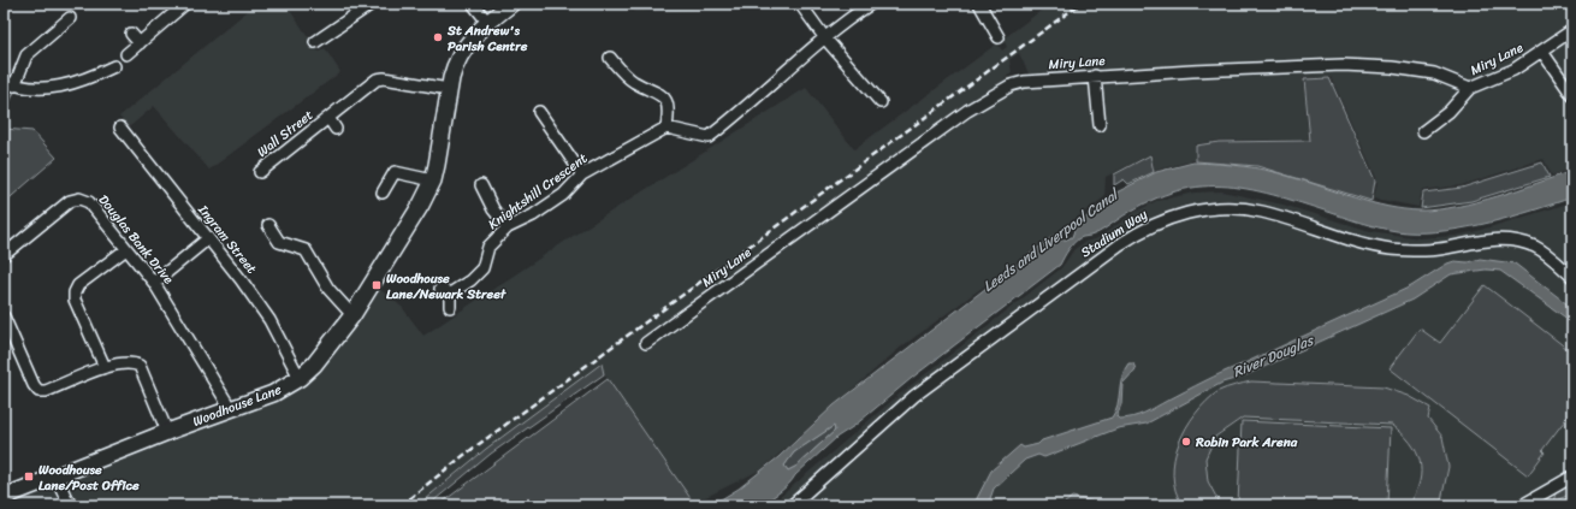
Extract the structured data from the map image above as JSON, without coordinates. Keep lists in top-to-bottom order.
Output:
{
  "streets": {
    "main road": ["Woodhouse Lane"],
    "street": [
      "Miry Lane",
      "Wall Street",
      "Knightshill Crescent",
      "Stadium Way",
      "Douglas Bank Drive",
      "Ingram Street"
    ]
  },
  "crossings": [
    ["Wall Street", "Woodhouse Lane"],
    ["Douglas Bank Drive", "Woodhouse Lane"],
    ["Ingram Street", "Woodhouse Lane"]
  ],
  "water": ["Leeds and Liverpool Canal", "River Douglas"],
  "places": {
    "other": ["St Andrew's Parish Centre", "Robin Park Arena"],
    "transit": ["Woodhouse Lane/Newark Street", "Woodhouse Lane/Post Office"]
  }
}
